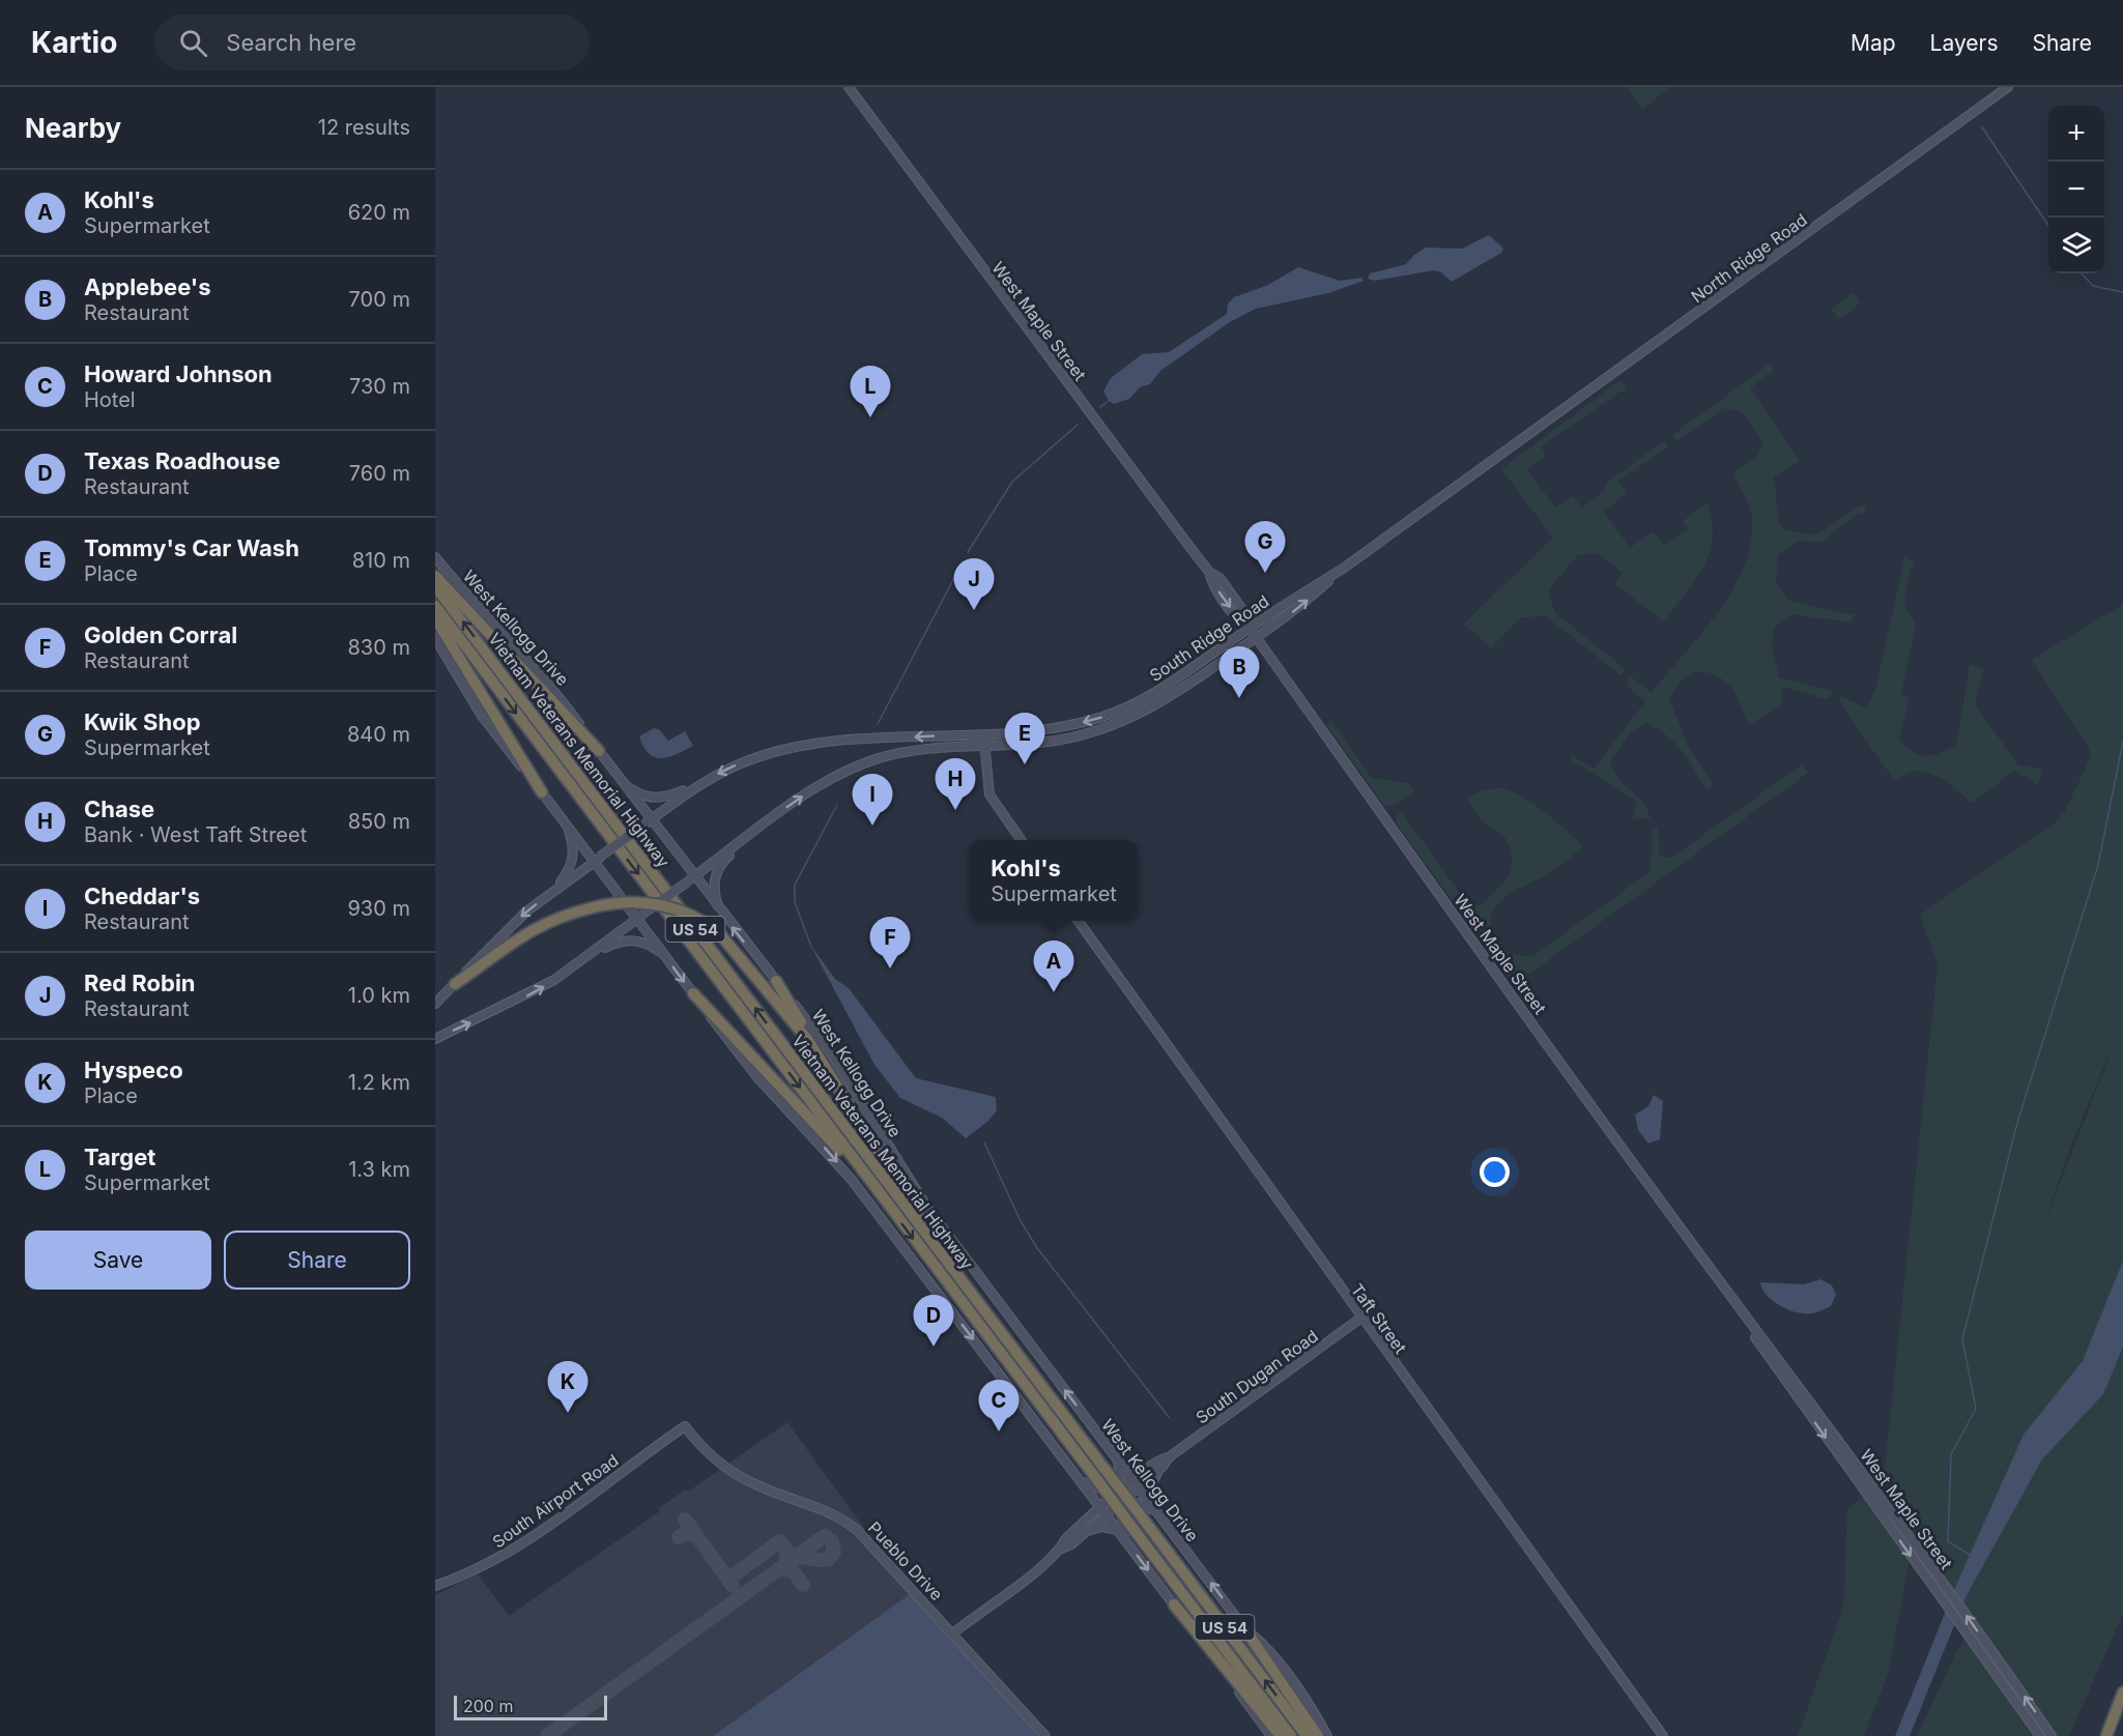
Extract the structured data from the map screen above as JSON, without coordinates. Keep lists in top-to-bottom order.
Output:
{
  "streets": {
    "highway": ["Vietnam Veterans Memorial Highway", "US 54"],
    "main road": [
      "North Ridge Road",
      "West Maple Street",
      "West Kellogg Drive",
      "South Ridge Road",
      "Taft Street",
      "South Dugan Road",
      "South Airport Road",
      "Pueblo Drive"
    ]
  },
  "crossings": [
    ["North Ridge Road", "South Ridge Road"],
    ["West Maple Street", "South Ridge Road"],
    ["West Kellogg Drive", "South Dugan Road"],
    ["Taft Street", "South Dugan Road"],
    ["South Dugan Road", "Pueblo Drive"],
    ["South Airport Road", "Pueblo Drive"]
  ],
  "scale_bar": "200 m",
  "page": {
    "header": "Kartio",
    "search": "Search here",
    "nav": ["Map", "Layers", "Share"],
    "heading": ["Nearby", "12 results"],
    "map_buttons": ["+", "−"],
    "list": [
      {
        "mark": "A",
        "name": "Kohl's",
        "note": "Supermarket",
        "value": "620 m"
      },
      {
        "mark": "B",
        "name": "Applebee's",
        "note": "Restaurant",
        "value": "700 m"
      },
      {
        "mark": "C",
        "name": "Howard Johnson",
        "note": "Hotel",
        "value": "730 m"
      },
      {
        "mark": "D",
        "name": "Texas Roadhouse",
        "note": "Restaurant",
        "value": "760 m"
      },
      {
        "mark": "E",
        "name": "Tommy's Car Wash",
        "note": "Place",
        "value": "810 m"
      },
      {
        "mark": "F",
        "name": "Golden Corral",
        "note": "Restaurant",
        "value": "830 m"
      },
      {
        "mark": "G",
        "name": "Kwik Shop",
        "note": "Supermarket",
        "value": "840 m"
      },
      {
        "mark": "H",
        "name": "Chase",
        "note": "Bank · West Taft Street",
        "value": "850 m"
      },
      {
        "mark": "I",
        "name": "Cheddar's",
        "note": "Restaurant",
        "value": "930 m"
      },
      {
        "mark": "J",
        "name": "Red Robin",
        "note": "Restaurant",
        "value": "1.0 km"
      },
      {
        "mark": "K",
        "name": "Hyspeco",
        "note": "Place",
        "value": "1.2 km"
      },
      {
        "mark": "L",
        "name": "Target",
        "note": "Supermarket",
        "value": "1.3 km"
      }
    ],
    "pins": [
      "L",
      "G",
      "J",
      "B",
      "E",
      "H",
      "I",
      "F",
      "A",
      "D",
      "K",
      "C"
    ],
    "popup": ["Kohl's", "Supermarket"],
    "buttons": ["Save", "Share"],
    "scale": "200 m"
  }
}
